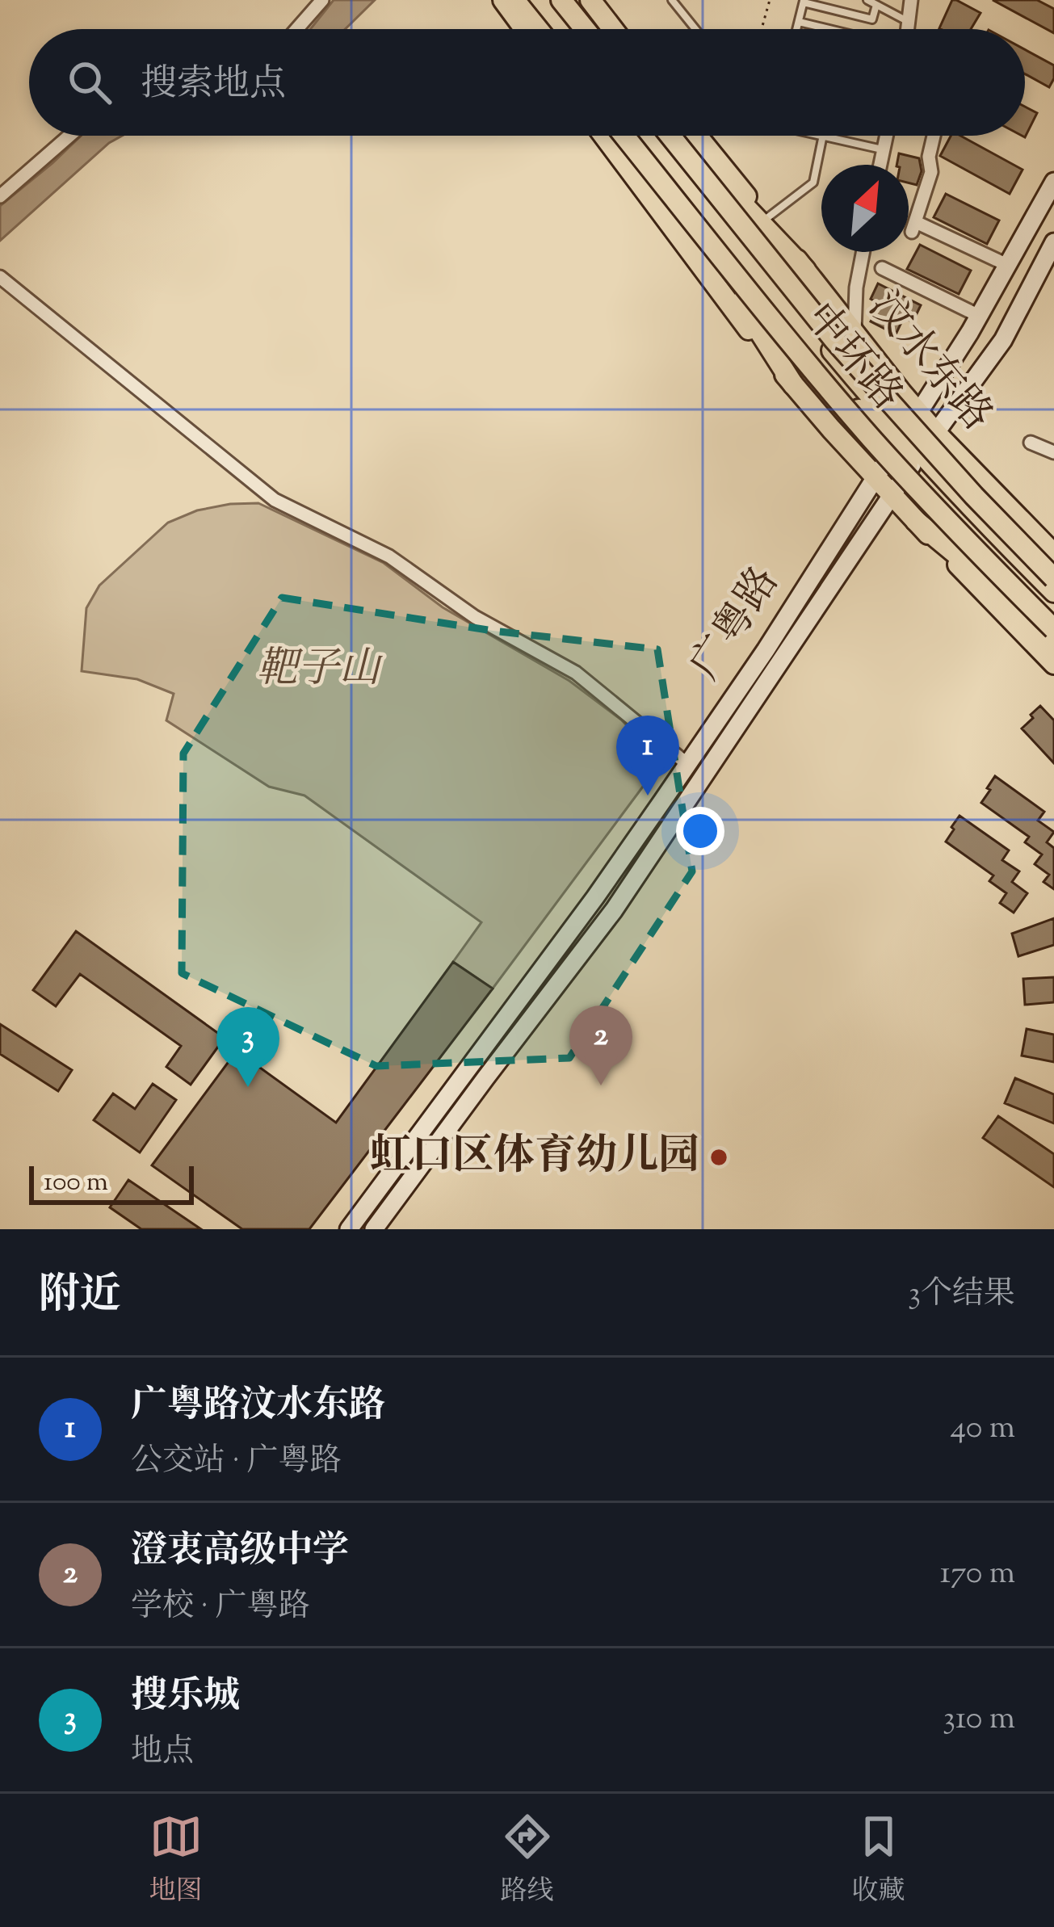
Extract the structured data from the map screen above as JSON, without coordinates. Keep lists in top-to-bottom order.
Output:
{
  "streets": {
    "main road": ["中环路", "汶水东路", "广粤路"]
  },
  "crossings": [
    ["汶水东路", "广粤路"]
  ],
  "parks": ["靶子山"],
  "places": ["虹口区体育幼儿园"],
  "scale_bar": "100 m",
  "north": "top right",
  "page": {
    "search": "搜索地点",
    "pins": ["1", "2", "3"],
    "scale": "100 m",
    "heading": ["附近", "3个结果"],
    "list": [
      {
        "mark": "1",
        "name": "广粤路汶水东路",
        "note": "公交站 · 广粤路",
        "value": "40 m"
      },
      {
        "mark": "2",
        "name": "澄衷高级中学",
        "note": "学校 · 广粤路",
        "value": "170 m"
      },
      {
        "mark": "3",
        "name": "搜乐城",
        "note": "地点",
        "value": "310 m"
      }
    ],
    "nav": ["地图", "路线", "收藏"]
  }
}
